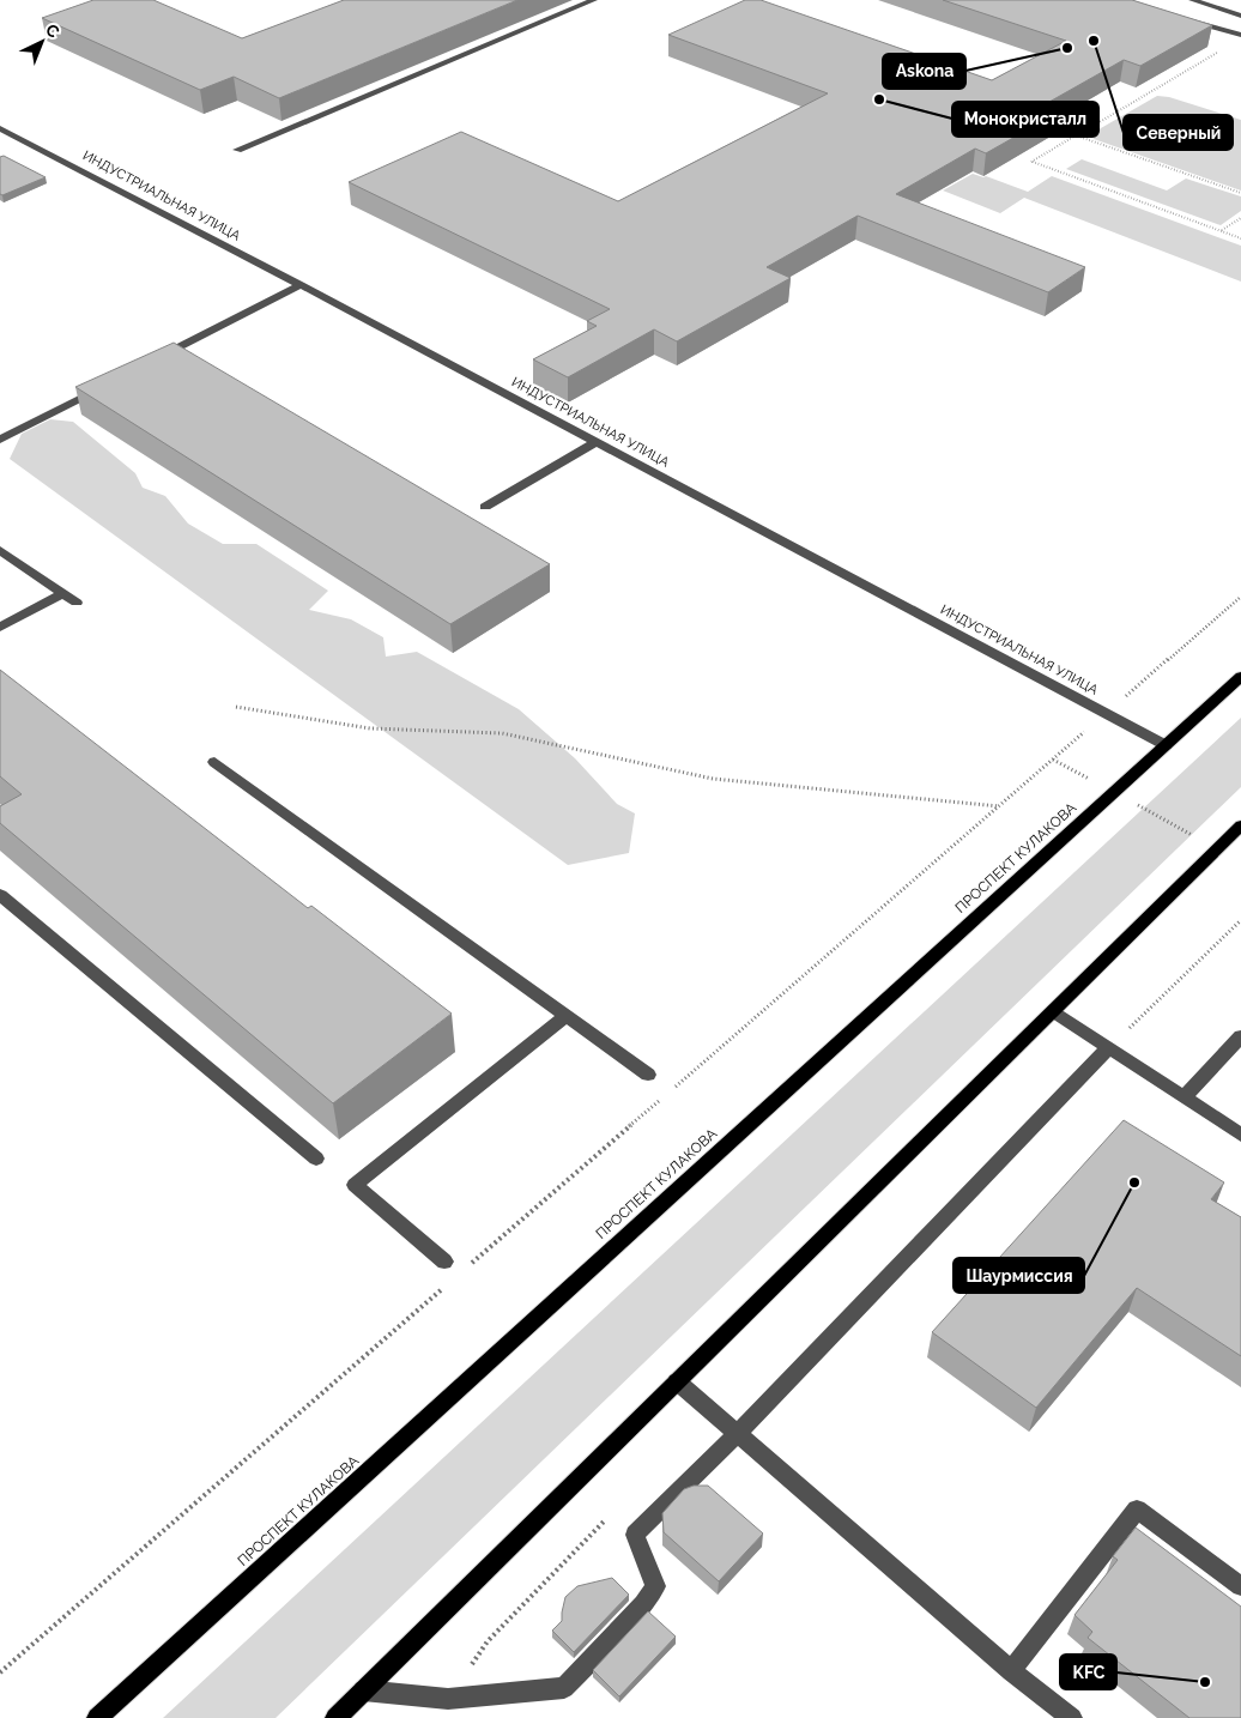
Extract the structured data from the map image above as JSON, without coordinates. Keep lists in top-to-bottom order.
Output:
{
  "streets": {
    "main road": ["ПРОСПЕКТ КУЛАКОВА"],
    "street": ["ИНДУСТРИАЛЬНАЯ УЛИЦА"]
  },
  "crossings": [
    ["ИНДУСТРИАЛЬНАЯ УЛИЦА", "ПРОСПЕКТ КУЛАКОВА"]
  ],
  "places": [
    "Северный",
    "Askona",
    "Монокристалл",
    "Шаурмиссия",
    "KFC"
  ],
  "north": "top right"
}
